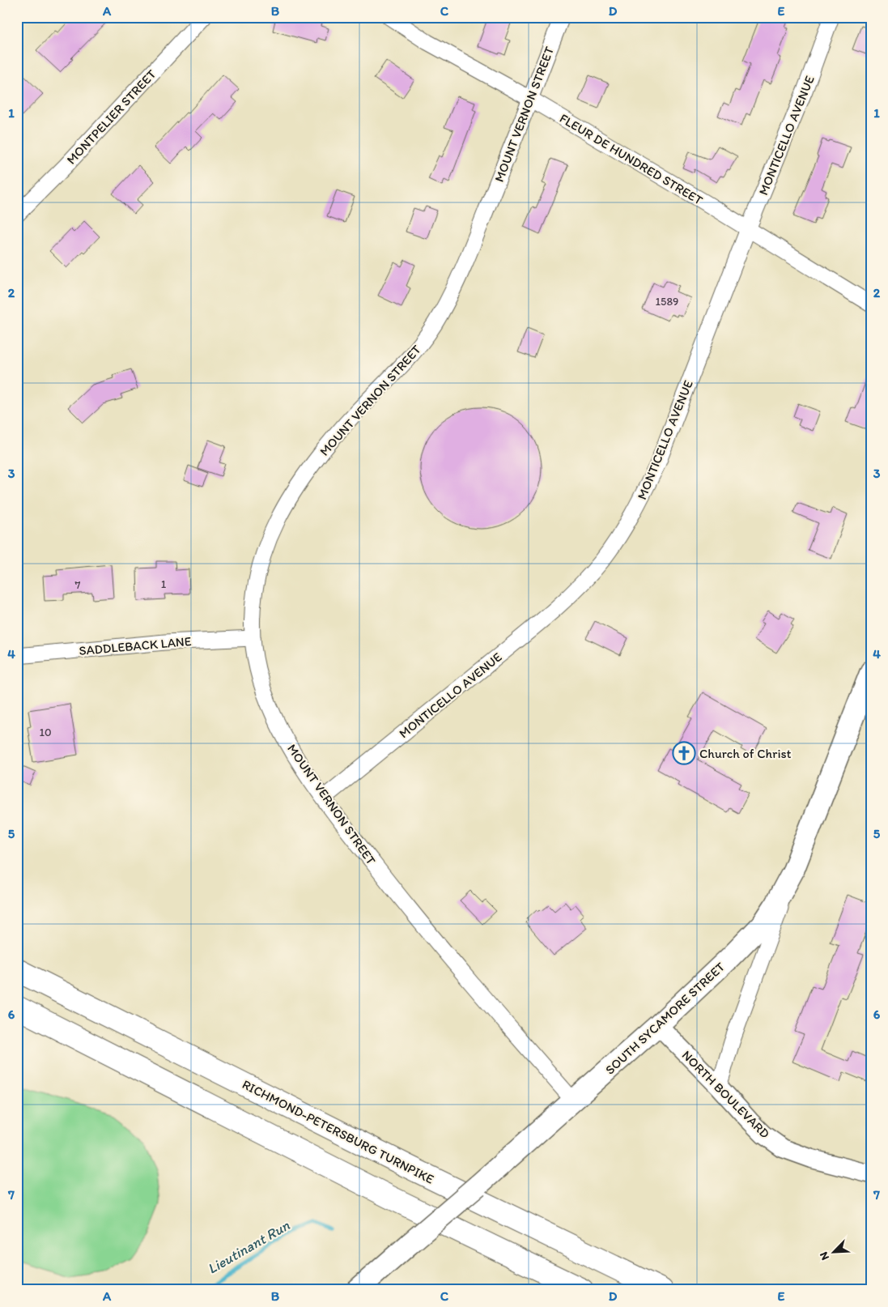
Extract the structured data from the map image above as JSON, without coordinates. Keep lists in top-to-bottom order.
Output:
{
  "streets": {
    "highway": ["RICHMOND-PETERSBURG TURNPIKE"],
    "main road": ["SOUTH SYCAMORE STREET"],
    "street": [
      "MOUNT VERNON STREET",
      "MONTPELIER STREET",
      "MONTICELLO AVENUE",
      "FLEUR DE HUNDRED STREET",
      "SADDLEBACK LANE",
      "NORTH BOULEVARD"
    ]
  },
  "crossings": [
    ["MOUNT VERNON STREET", "MONTICELLO AVENUE"],
    ["MOUNT VERNON STREET", "FLEUR DE HUNDRED STREET"],
    ["MOUNT VERNON STREET", "SADDLEBACK LANE"],
    ["MOUNT VERNON STREET", "SOUTH SYCAMORE STREET"],
    ["MONTICELLO AVENUE", "FLEUR DE HUNDRED STREET"],
    ["SOUTH SYCAMORE STREET", "NORTH BOULEVARD"]
  ],
  "water": ["Lieutinant Run"],
  "places": {
    "church": ["Church of Christ"]
  },
  "house_numbers": [
    "1589",
    "1",
    "7",
    "10"
  ],
  "north": "bottom left",
  "grid": {
    "columns": [
      "A",
      "B",
      "C",
      "D",
      "E"
    ],
    "rows": [
      "1",
      "2",
      "3",
      "4",
      "5",
      "6",
      "7"
    ]
  }
}
